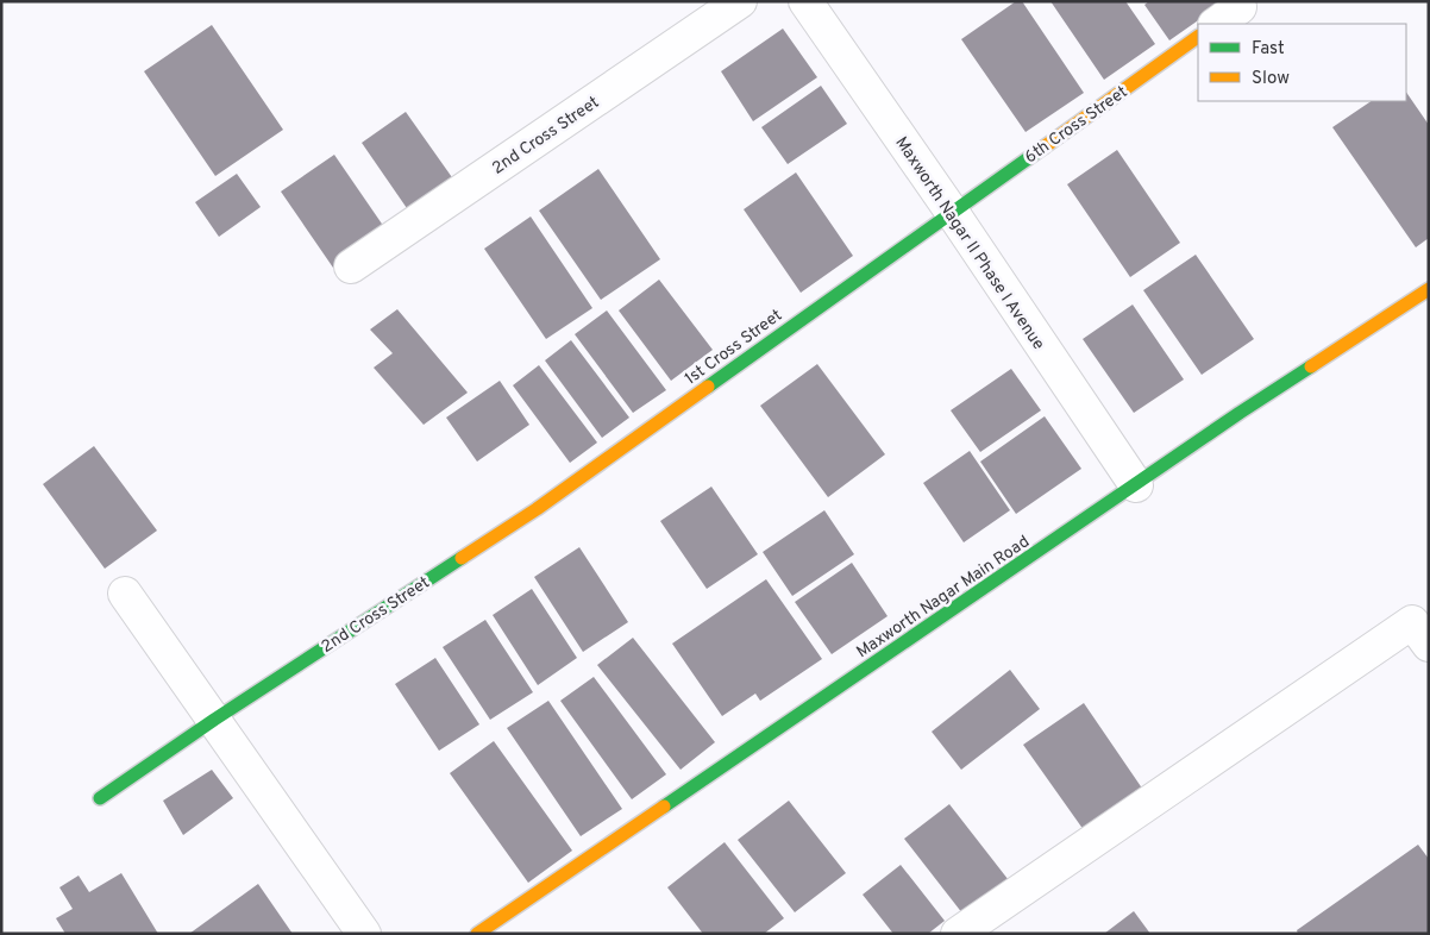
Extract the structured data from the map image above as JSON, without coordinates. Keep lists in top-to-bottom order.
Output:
{
  "streets": {
    "street": [
      "6th Cross Street",
      "2nd Cross Street",
      "Maxworth Nagar II Phase I Avenue",
      "1st Cross Street",
      "Maxworth Nagar Main Road"
    ]
  },
  "crossings": [
    ["6th Cross Street", "Maxworth Nagar II Phase I Avenue"],
    ["6th Cross Street", "1st Cross Street"],
    ["2nd Cross Street", "1st Cross Street"],
    ["Maxworth Nagar II Phase I Avenue", "1st Cross Street"],
    ["Maxworth Nagar II Phase I Avenue", "Maxworth Nagar Main Road"]
  ],
  "legend": ["Fast", "Slow"]
}
